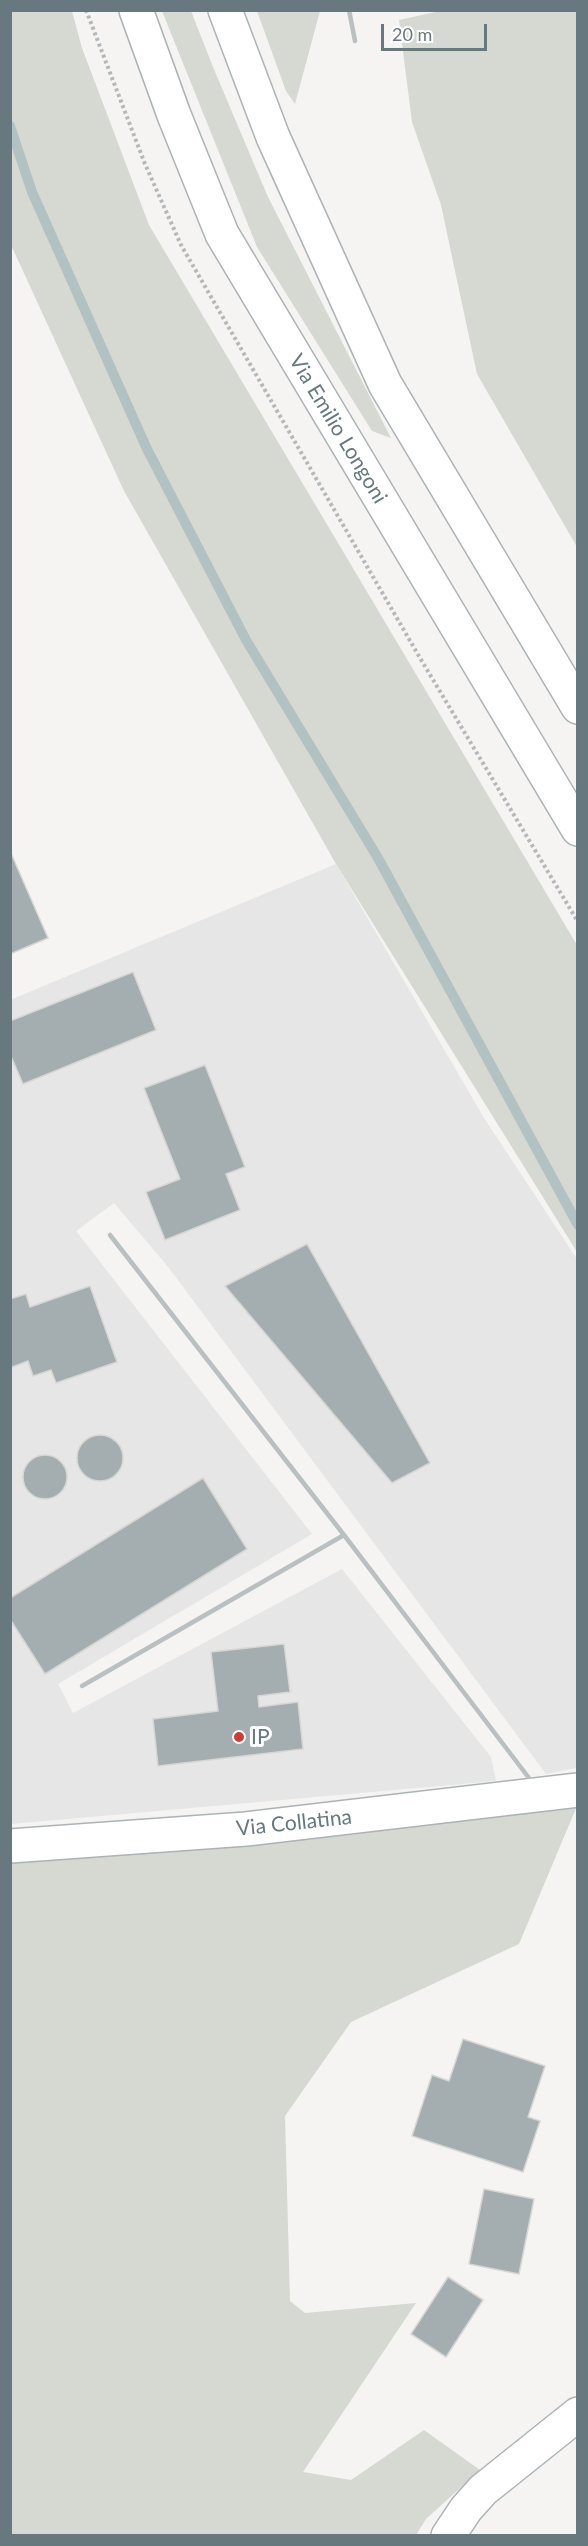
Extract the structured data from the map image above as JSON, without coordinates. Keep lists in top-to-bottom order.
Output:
{
  "streets": {
    "street": ["Via Emilio Longoni", "Via Collatina"]
  },
  "places": ["IP"],
  "scale_bar": "20 m"
}
